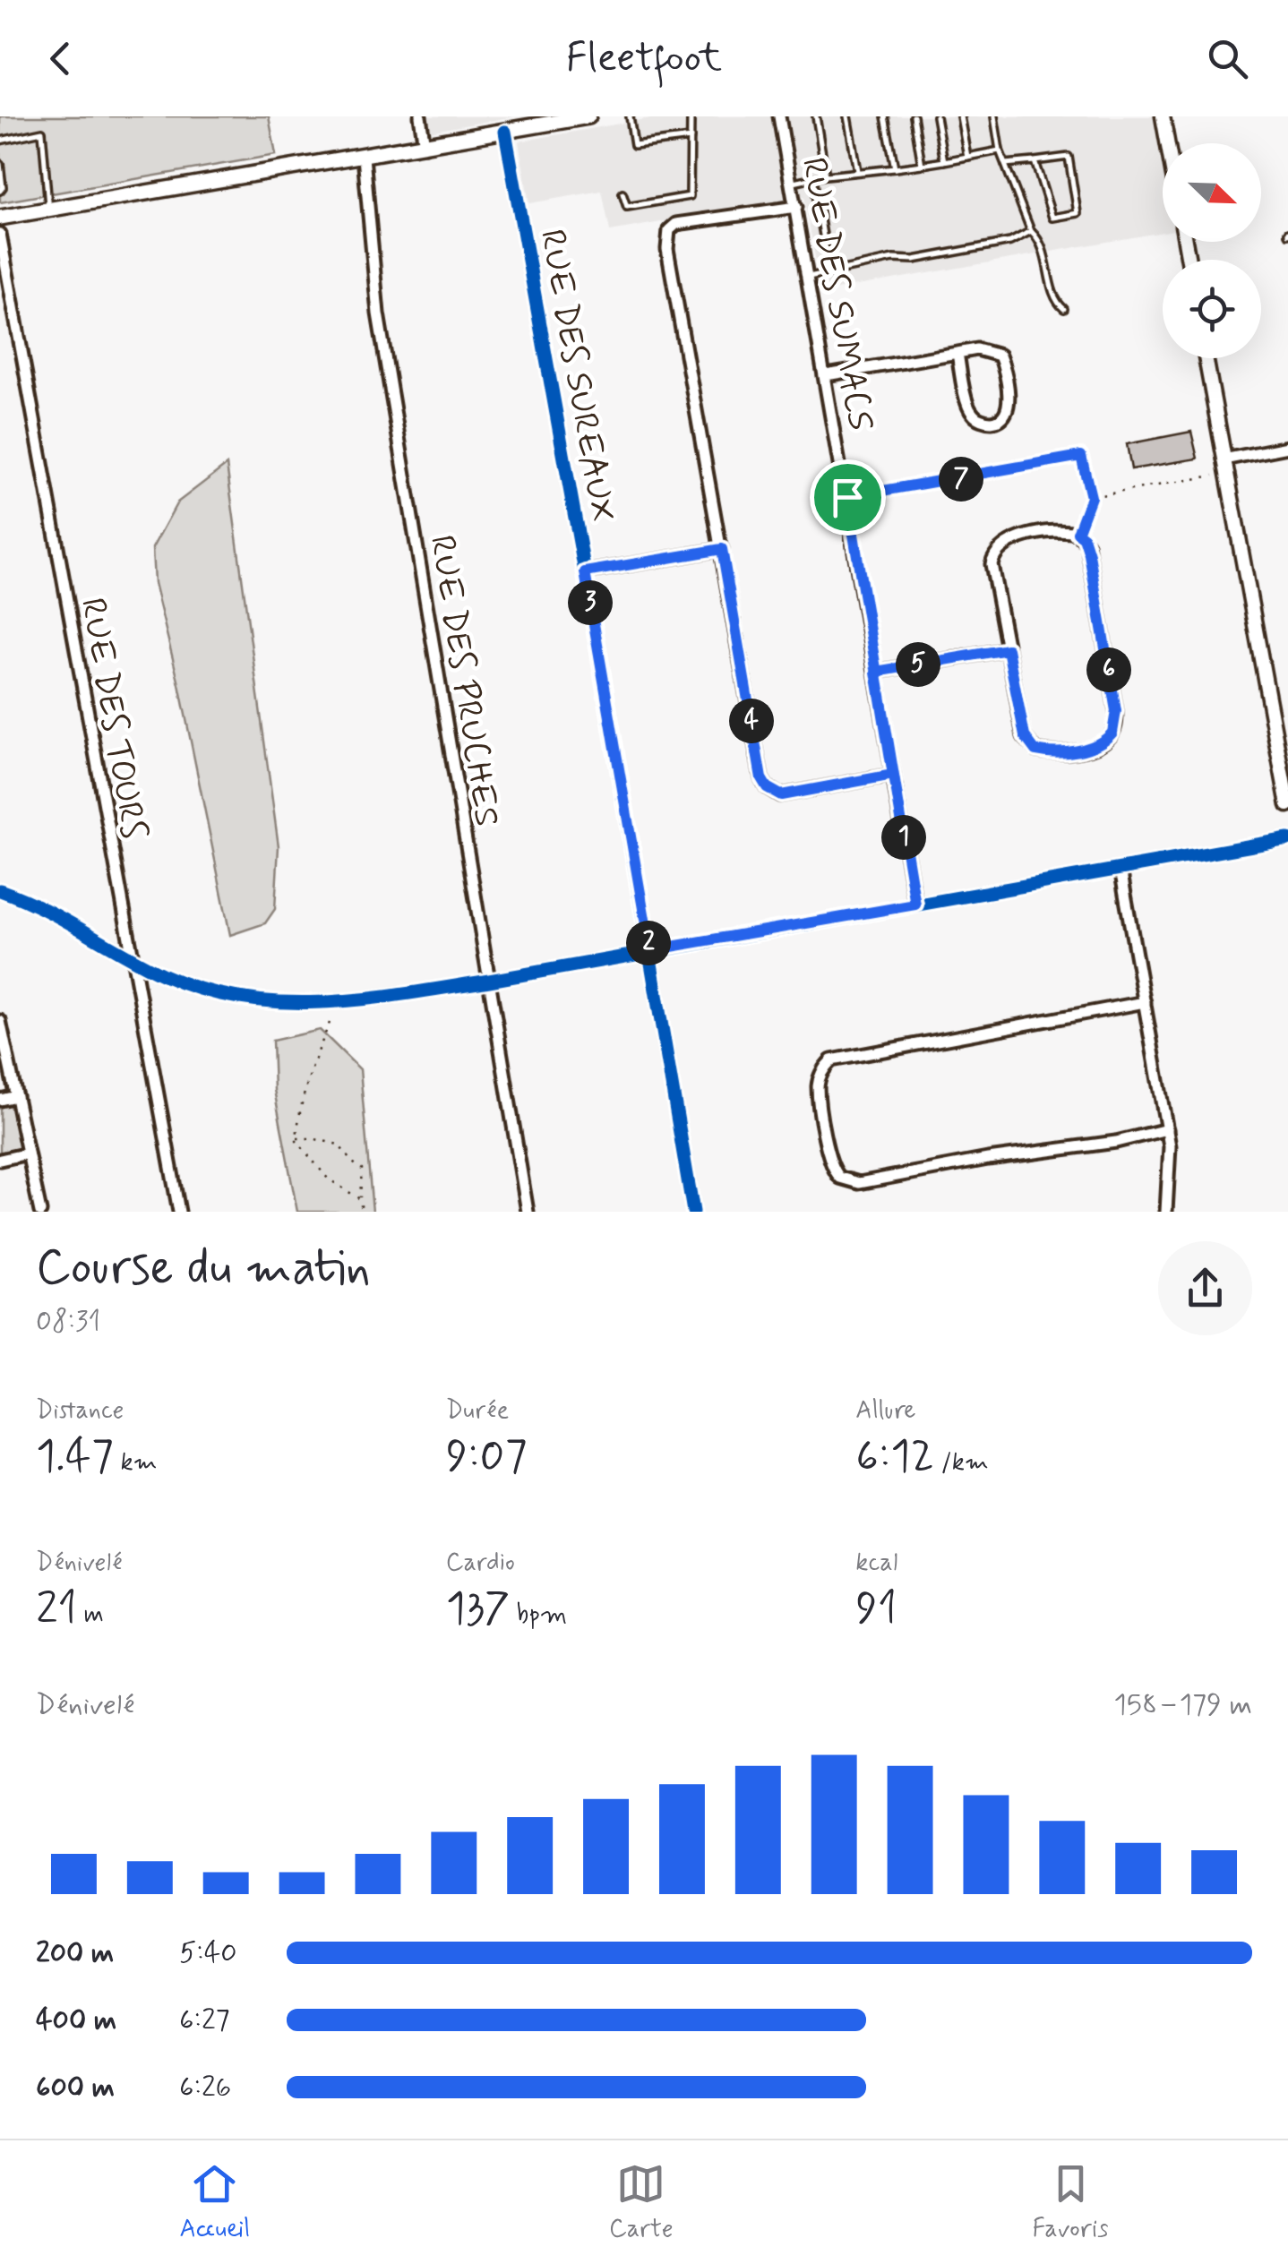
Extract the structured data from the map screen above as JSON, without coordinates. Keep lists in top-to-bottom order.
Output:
{
  "streets": {
    "street": [
      "RUE DES SUMACS",
      "RUE DES SUREAUX",
      "RUE DES PRUCHES",
      "RUE DES TOURS"
    ]
  },
  "north": "bottom right",
  "page": {
    "header": "Fleetfoot",
    "pins": [
      "7",
      "3",
      "5",
      "6",
      "4",
      "1",
      "2"
    ],
    "heading": ["Course du matin", "08:31"],
    "stats": [
      ["Distance", "1.47 km"],
      ["Durée", "9:07"],
      ["Allure", "6:12 /km"],
      ["Dénivelé", "21 m"],
      ["Cardio", "137 bpm"],
      ["kcal", "91"]
    ],
    "chart": ["Dénivelé", "158–179 m"],
    "list": [
      {
        "name": "200 m",
        "note": "5:40"
      },
      {
        "name": "400 m",
        "note": "6:27"
      },
      {
        "name": "600 m",
        "note": "6:26"
      }
    ],
    "tabs": ["Accueil", "Carte", "Favoris"]
  }
}
